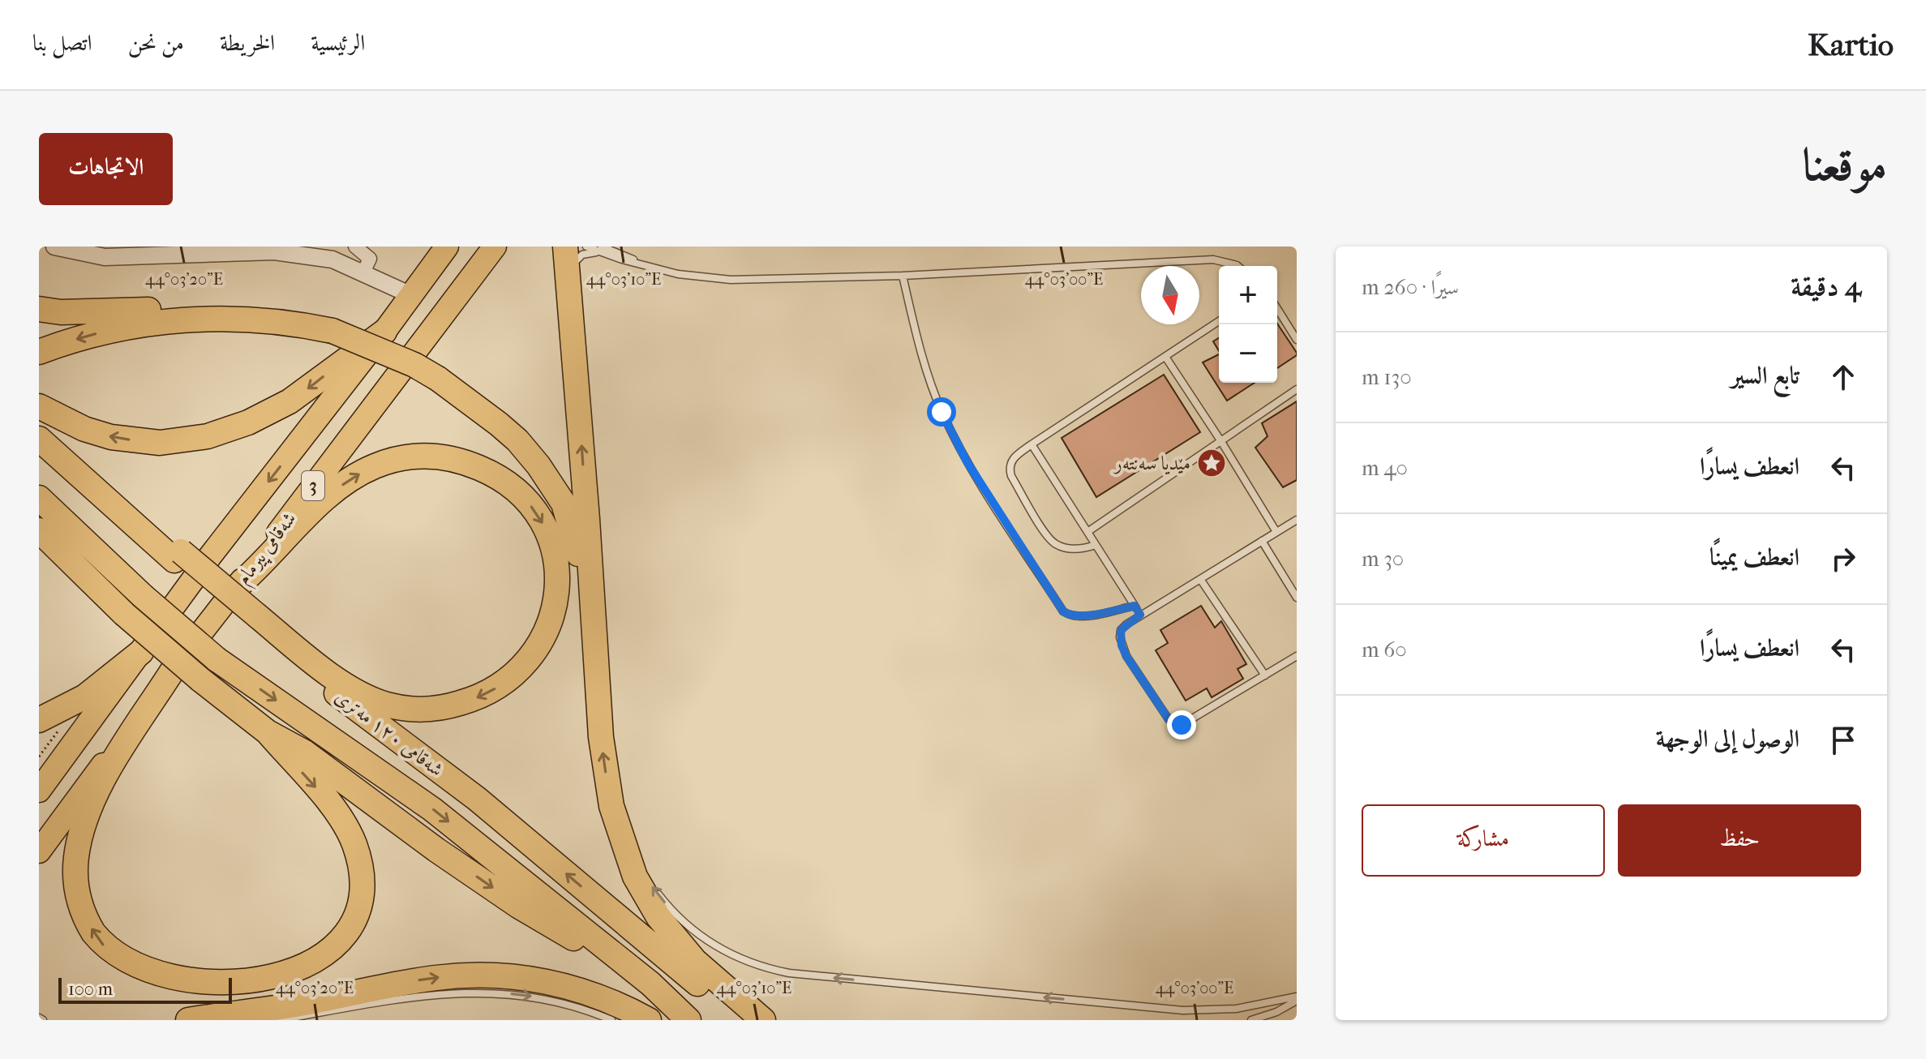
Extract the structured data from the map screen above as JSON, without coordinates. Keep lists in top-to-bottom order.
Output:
{
  "streets": {
    "highway": ["3", "شەقامی پیرمام", "شەقامی ١٢٠ مەتری"]
  },
  "places": {
    "place": ["مێدیا سەنتەر"]
  },
  "scale_bar": "100 m",
  "north": "bottom",
  "page": {
    "header": "Kartio",
    "nav": [
      "الرئيسية",
      "الخريطة",
      "من نحن",
      "اتصل بنا"
    ],
    "title": "موقعنا",
    "buttons": [
      "الاتجاهات",
      ["حفظ", "مشاركة"]
    ],
    "heading": ["4 دقيقة", "سيرًا · 260 m"],
    "map_buttons": ["+", "−"],
    "list": [
      ["تابع السير", "130 m"],
      ["انعطف يسارًا", "40 m"],
      ["انعطف يمينًا", "30 m"],
      ["انعطف يسارًا", "60 m"],
      "الوصول إلى الوجهة"
    ],
    "scale": "100 m"
  },
  "coordinates": ["44°03'20\"E", "44°03'10\"E", "44°03'00\"E"]
}
